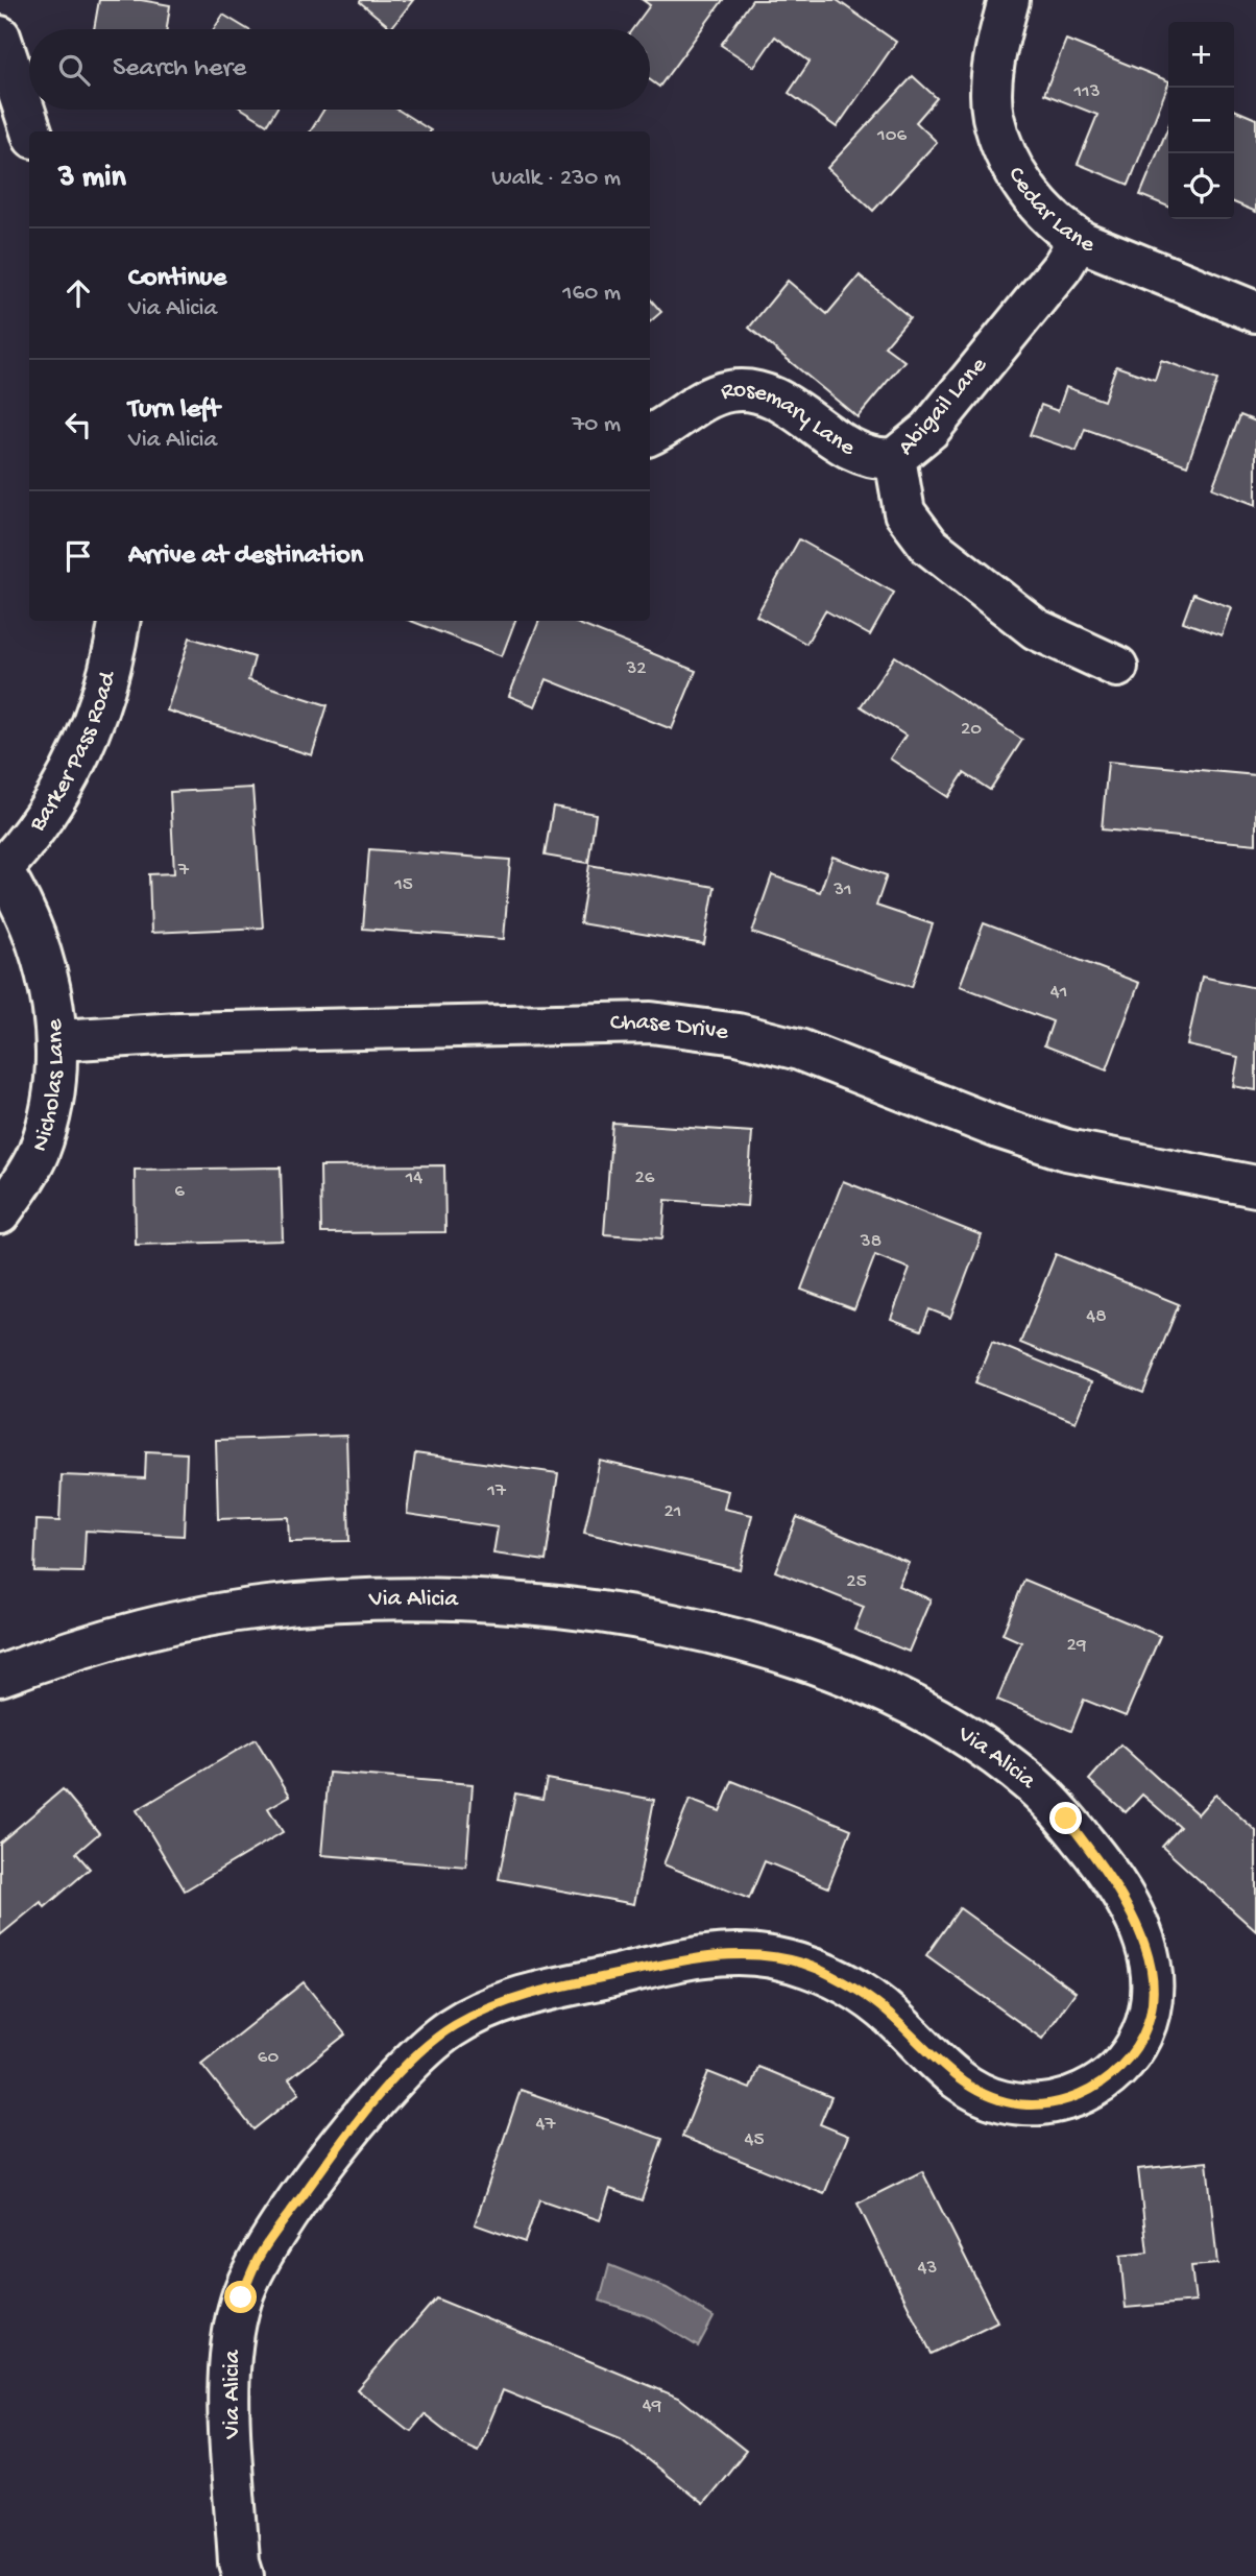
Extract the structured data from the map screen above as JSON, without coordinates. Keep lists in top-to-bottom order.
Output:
{
  "streets": {
    "street": [
      "Cedar Lane",
      "Abigail Lane",
      "Rosemary Lane",
      "Barker Pass Road",
      "Chase Drive",
      "Nicholas Lane",
      "Via Alicia"
    ]
  },
  "crossings": [
    ["Cedar Lane", "Abigail Lane"],
    ["Abigail Lane", "Rosemary Lane"],
    ["Barker Pass Road", "Nicholas Lane"],
    ["Chase Drive", "Nicholas Lane"]
  ],
  "house_numbers": [
    "113",
    "106",
    "32",
    "20",
    "7",
    "15",
    "31",
    "41",
    "14",
    "26",
    "6",
    "38",
    "48",
    "17",
    "21",
    "25",
    "29",
    "60",
    "47",
    "45",
    "43",
    "49"
  ],
  "page": {
    "map_buttons": ["+", "−"],
    "search": "Search here",
    "heading": ["3 min", "Walk · 230 m"],
    "list": [
      ["Continue", "Via Alicia", "160 m"],
      ["Turn left", "Via Alicia", "70 m"],
      "Arrive at destination"
    ]
  }
}
